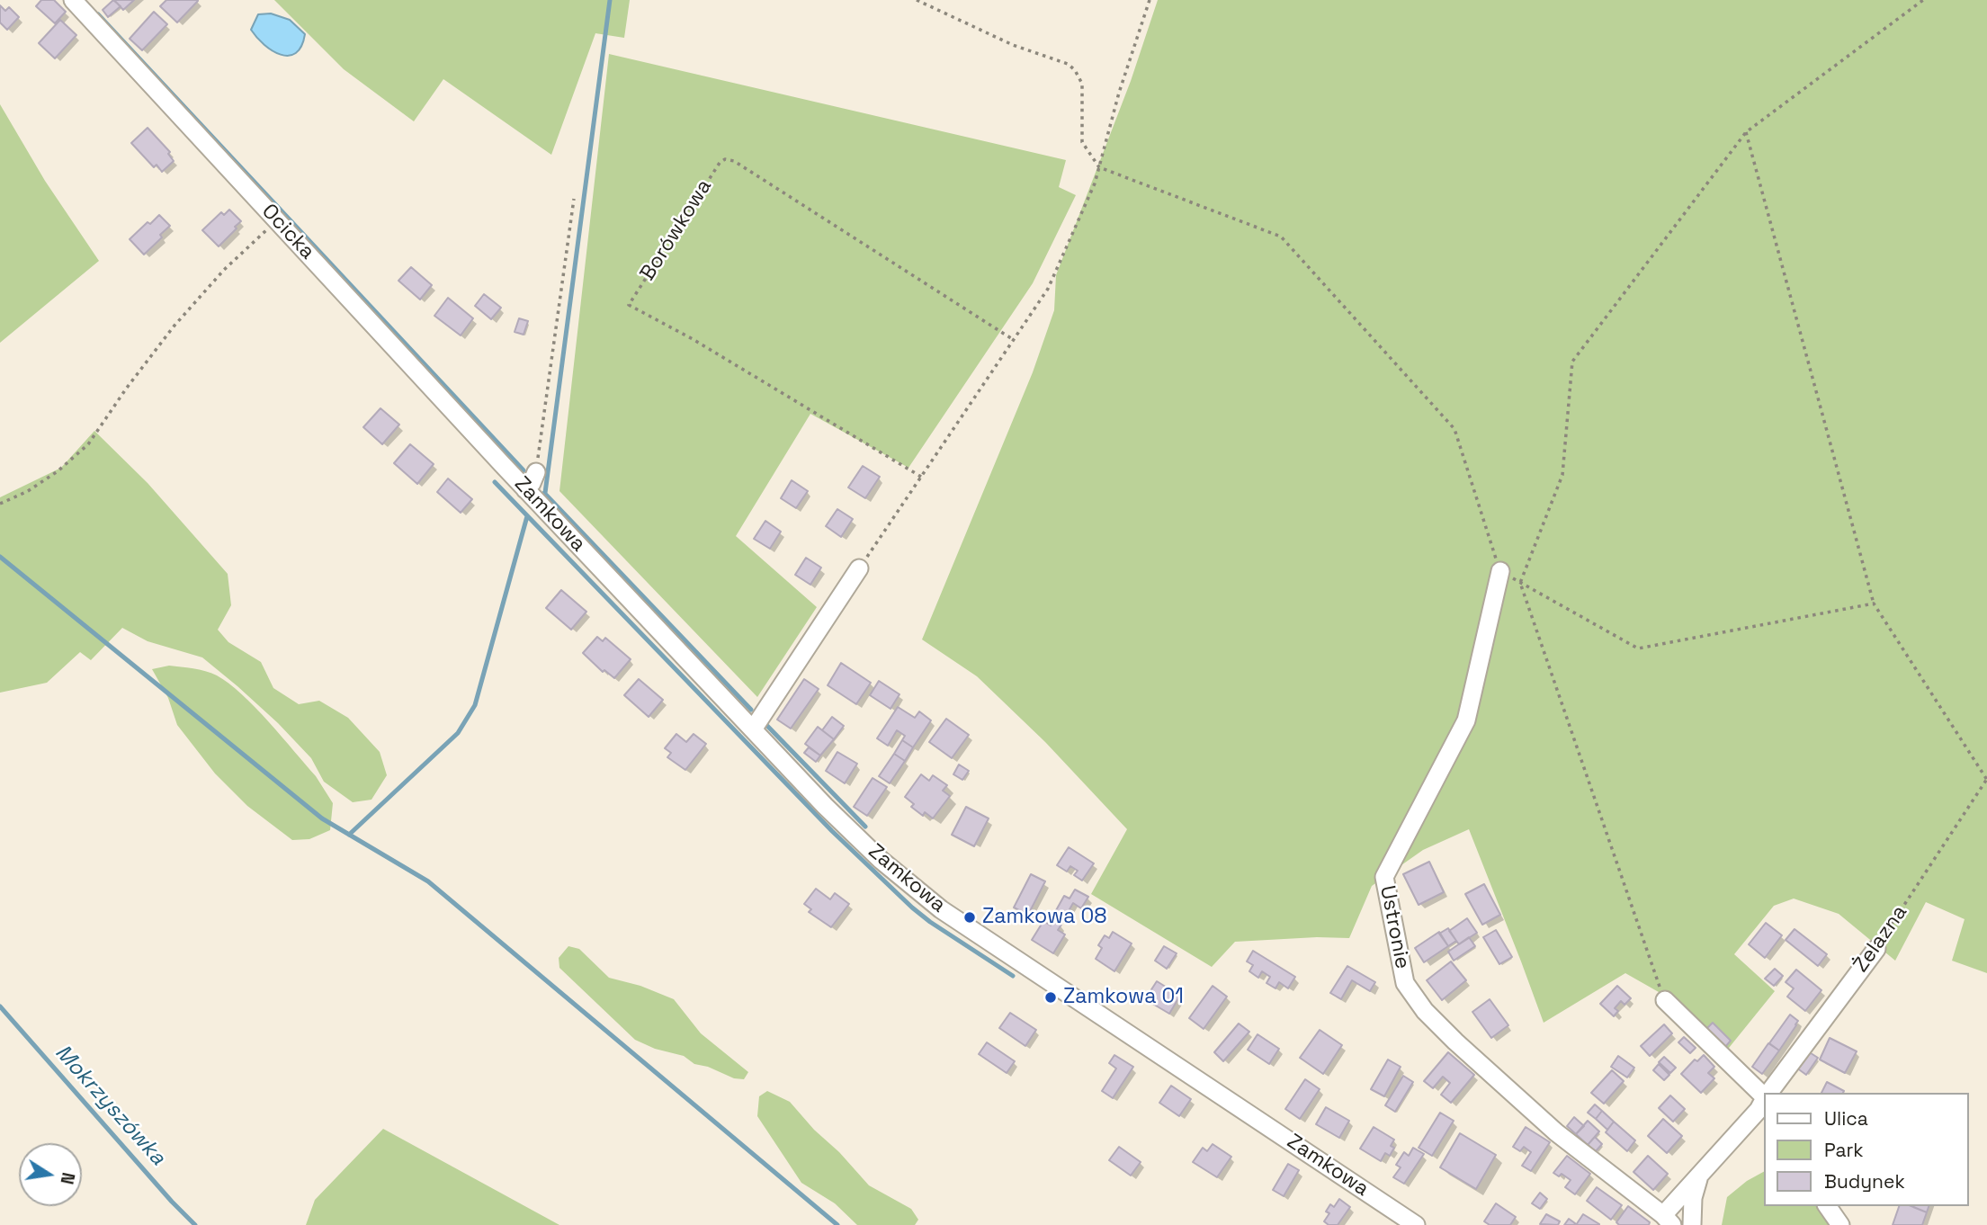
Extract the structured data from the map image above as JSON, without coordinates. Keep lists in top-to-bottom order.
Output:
{
  "streets": {
    "street": [
      "Ocicka",
      "Zamkowa",
      "Ustronie",
      "Żelazna"
    ],
    "path": ["Borówkowa"]
  },
  "crossings": [
    ["Ocicka", "Zamkowa"],
    ["Ustronie", "Żelazna"]
  ],
  "water": ["Mokrzyszówka"],
  "places": ["Zamkowa 08", "Zamkowa 01"],
  "legend": ["Ulica", "Park", "Budynek"],
  "north": "right"
}
